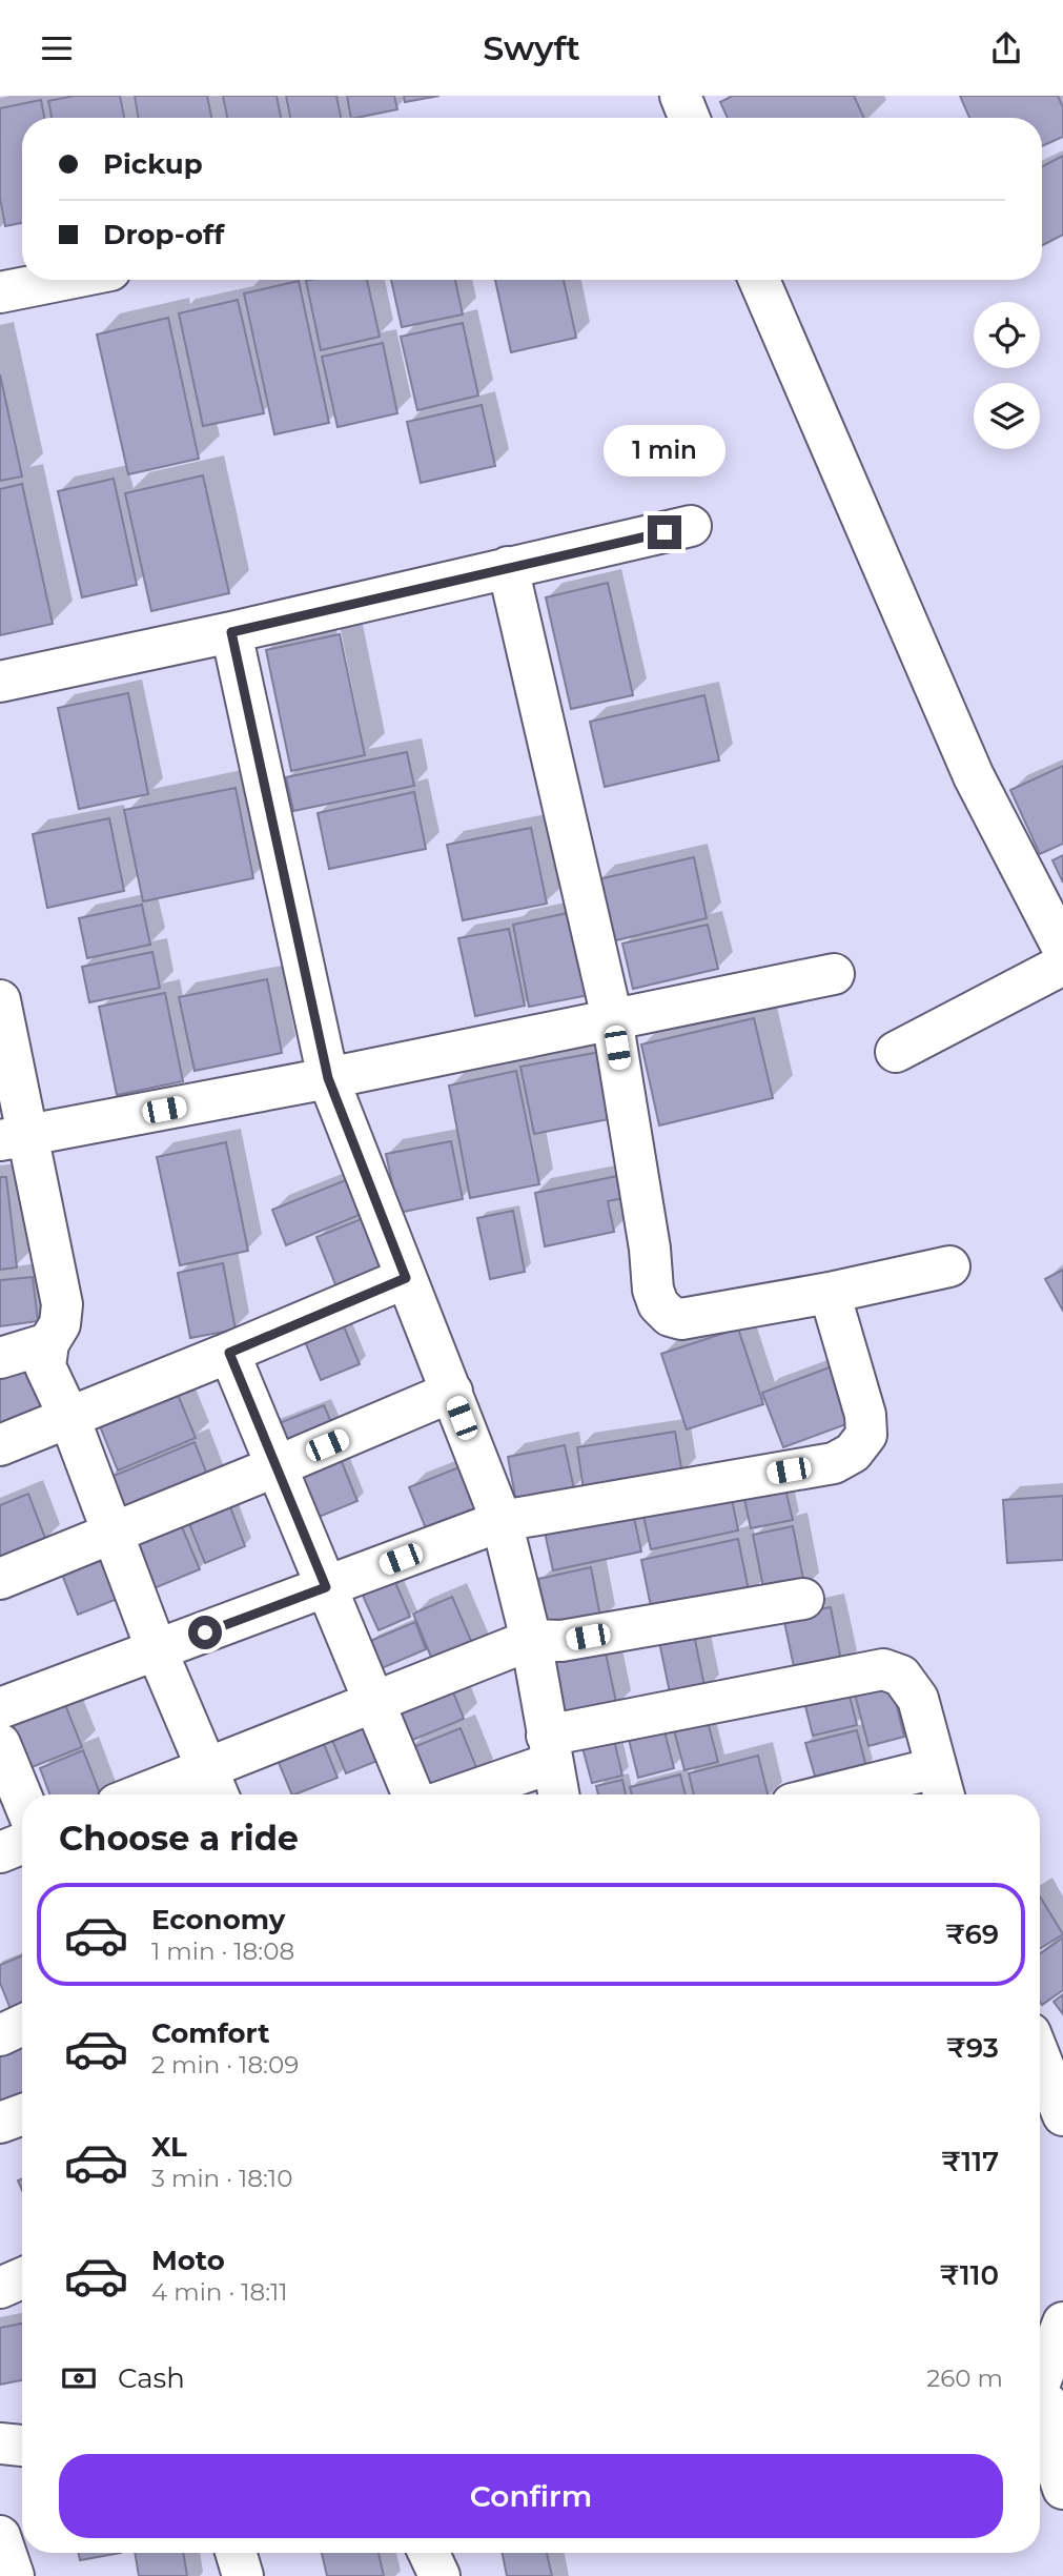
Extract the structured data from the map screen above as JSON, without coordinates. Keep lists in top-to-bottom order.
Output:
{
  "page": {
    "header": "Swyft",
    "banner": ["Pickup", "Drop-off"],
    "bubble": "1 min",
    "heading": "Choose a ride",
    "list": [
      {
        "name": "Economy",
        "note": "1 min · 18:08",
        "value": "₹69"
      },
      {
        "name": "Comfort",
        "note": "2 min · 18:09",
        "value": "₹93"
      },
      {
        "name": "XL",
        "note": "3 min · 18:10",
        "value": "₹117"
      },
      {
        "name": "Moto",
        "note": "4 min · 18:11",
        "value": "₹110"
      }
    ],
    "pay": ["Cash", "260 m"],
    "buttons": "Confirm"
  }
}
